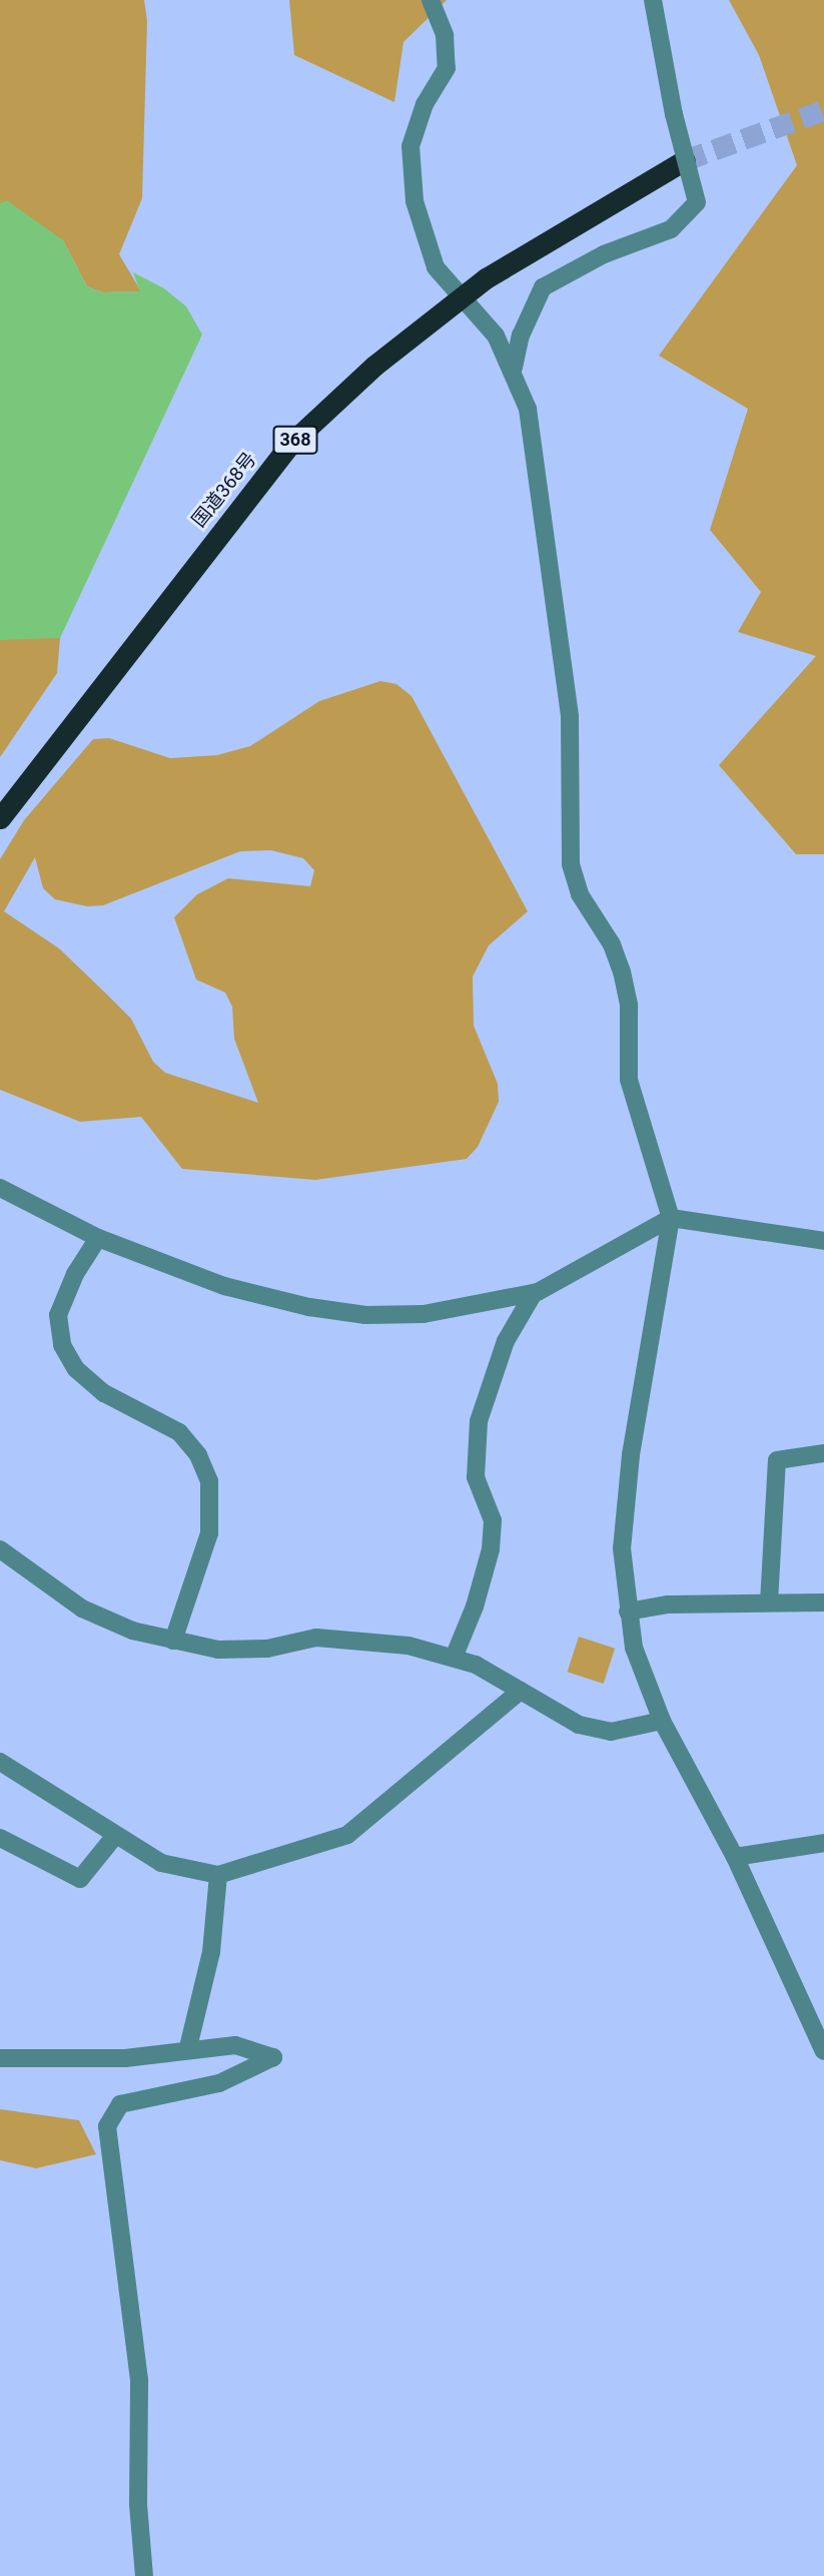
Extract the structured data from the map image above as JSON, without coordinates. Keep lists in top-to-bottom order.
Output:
{
  "streets": {
    "highway": ["368", "国道368号"]
  }
}
